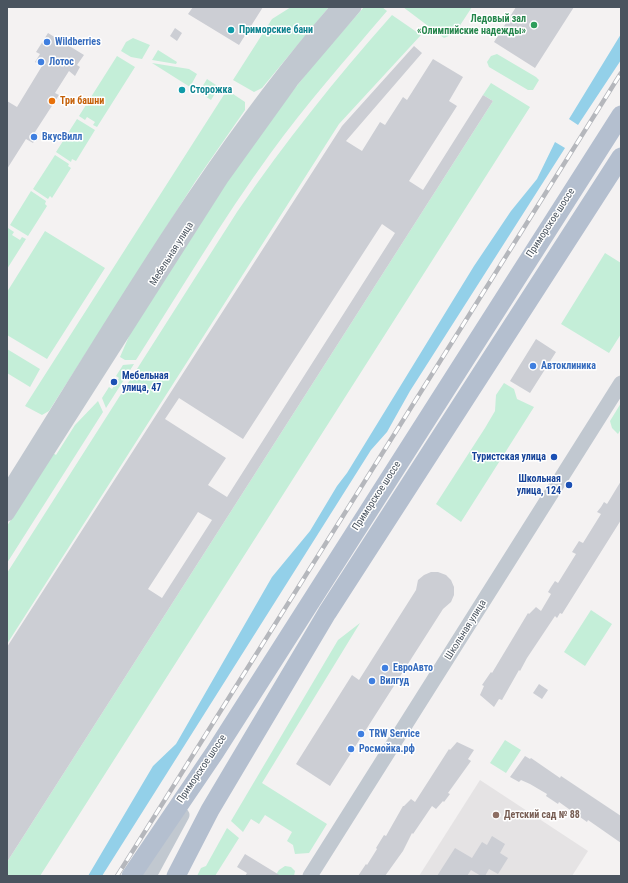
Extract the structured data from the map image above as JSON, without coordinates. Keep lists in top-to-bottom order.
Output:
{
  "streets": {
    "main road": ["Приморское шоссе"],
    "street": ["Мебельная улица", "Школьная улица"]
  },
  "places": [
    "Ледовый зал «Олимпийские надежды»",
    "Приморские бани",
    "Wildberries",
    "Лотос",
    "Сторожка",
    "Три башни",
    "ВкусВилл",
    "Автоклиника",
    "Мебельная улица, 47",
    "Туристская улица",
    "Школьная улица, 124",
    "ЕвроАвто",
    "Вилгуд",
    "TRW Service",
    "Росмойка.рф",
    "Детский сад № 88"
  ]
}
